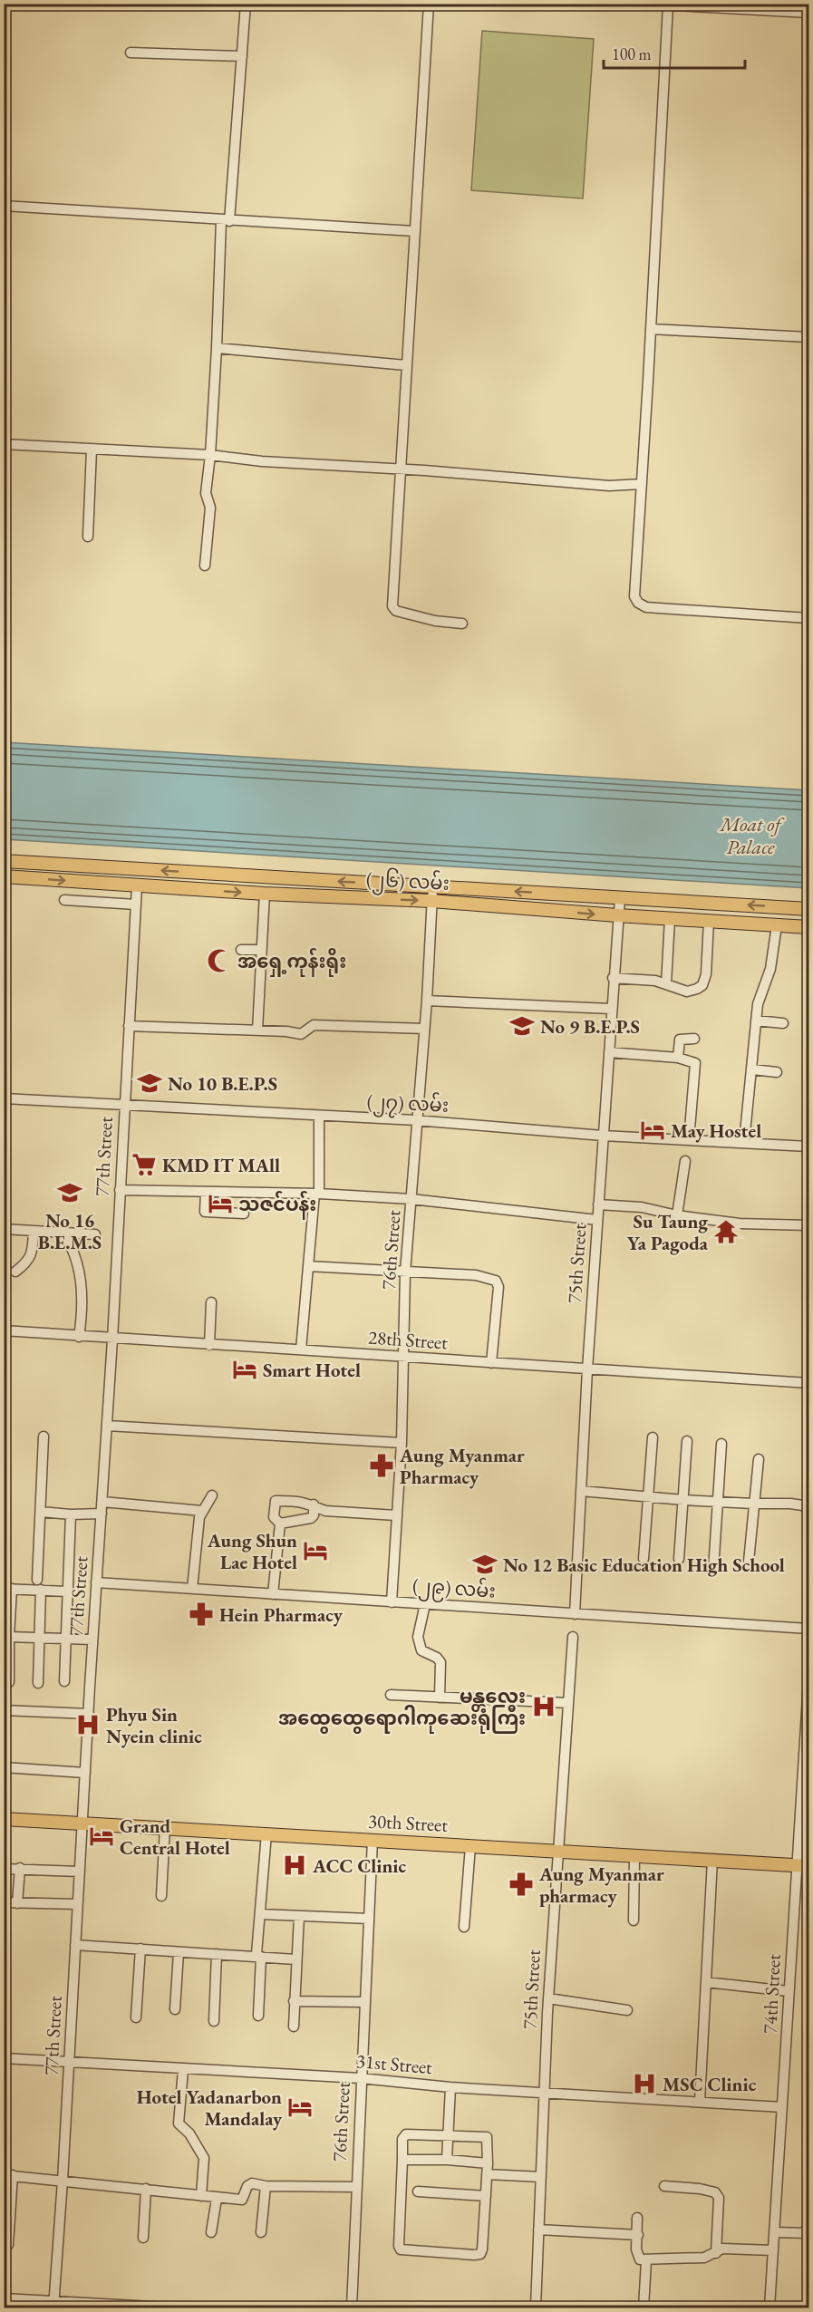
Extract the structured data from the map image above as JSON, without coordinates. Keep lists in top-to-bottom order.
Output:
{
  "streets": {
    "main road": ["(၂၆) လမ်း", "30th Street"],
    "street": [
      "(၂၇) လမ်း",
      "77th Street",
      "76th Street",
      "75th Street",
      "28th Street",
      "(၂၉) လမ်း",
      "74th Street",
      "31st Street"
    ]
  },
  "crossings": [
    ["(၂၆) လမ်း", "77th Street"],
    ["(၂၆) လမ်း", "76th Street"],
    ["(၂၆) လမ်း", "75th Street"],
    ["(၂၇) လမ်း", "77th Street"],
    ["(၂၇) လမ်း", "76th Street"],
    ["(၂၇) လမ်း", "75th Street"],
    ["77th Street", "28th Street"],
    ["77th Street", "(၂၉) လမ်း"],
    ["77th Street", "30th Street"],
    ["77th Street", "31st Street"],
    ["76th Street", "28th Street"],
    ["76th Street", "(၂၉) လမ်း"],
    ["76th Street", "30th Street"],
    ["76th Street", "31st Street"],
    ["75th Street", "28th Street"],
    ["75th Street", "(၂၉) လမ်း"],
    ["75th Street", "30th Street"],
    ["75th Street", "31st Street"],
    ["30th Street", "74th Street"],
    ["74th Street", "31st Street"]
  ],
  "water": ["Moat of Palace"],
  "places": {
    "mosque": ["အရှေ့ကုန်းရိုး"],
    "school or university": [
      "No 9 B.E.P.S",
      "No 10 B.E.P.S",
      "No 16 B.E.M.S",
      "No 12 Basic Education High School"
    ],
    "hotel": [
      "May Hostel",
      "သဇင်ပန်း",
      "Smart Hotel",
      "Aung Shun Lae Hotel",
      "Grand Central Hotel",
      "Hotel Yadanarbon Mandalay"
    ],
    "supermarket": ["KMD IT MAll"],
    "temple": ["Su Taung Ya Pagoda"],
    "pharmacy": ["Aung Myanmar Pharmacy", "Hein Pharmacy", "Aung Myanmar pharmacy"],
    "hospital": [
      "မန္တလေး အထွေထွေရောဂါကုဆေးရုံကြီး",
      "Phyu Sin Nyein clinic",
      "ACC Clinic",
      "MSC Clinic"
    ]
  },
  "scale_bar": "100 m"
}
